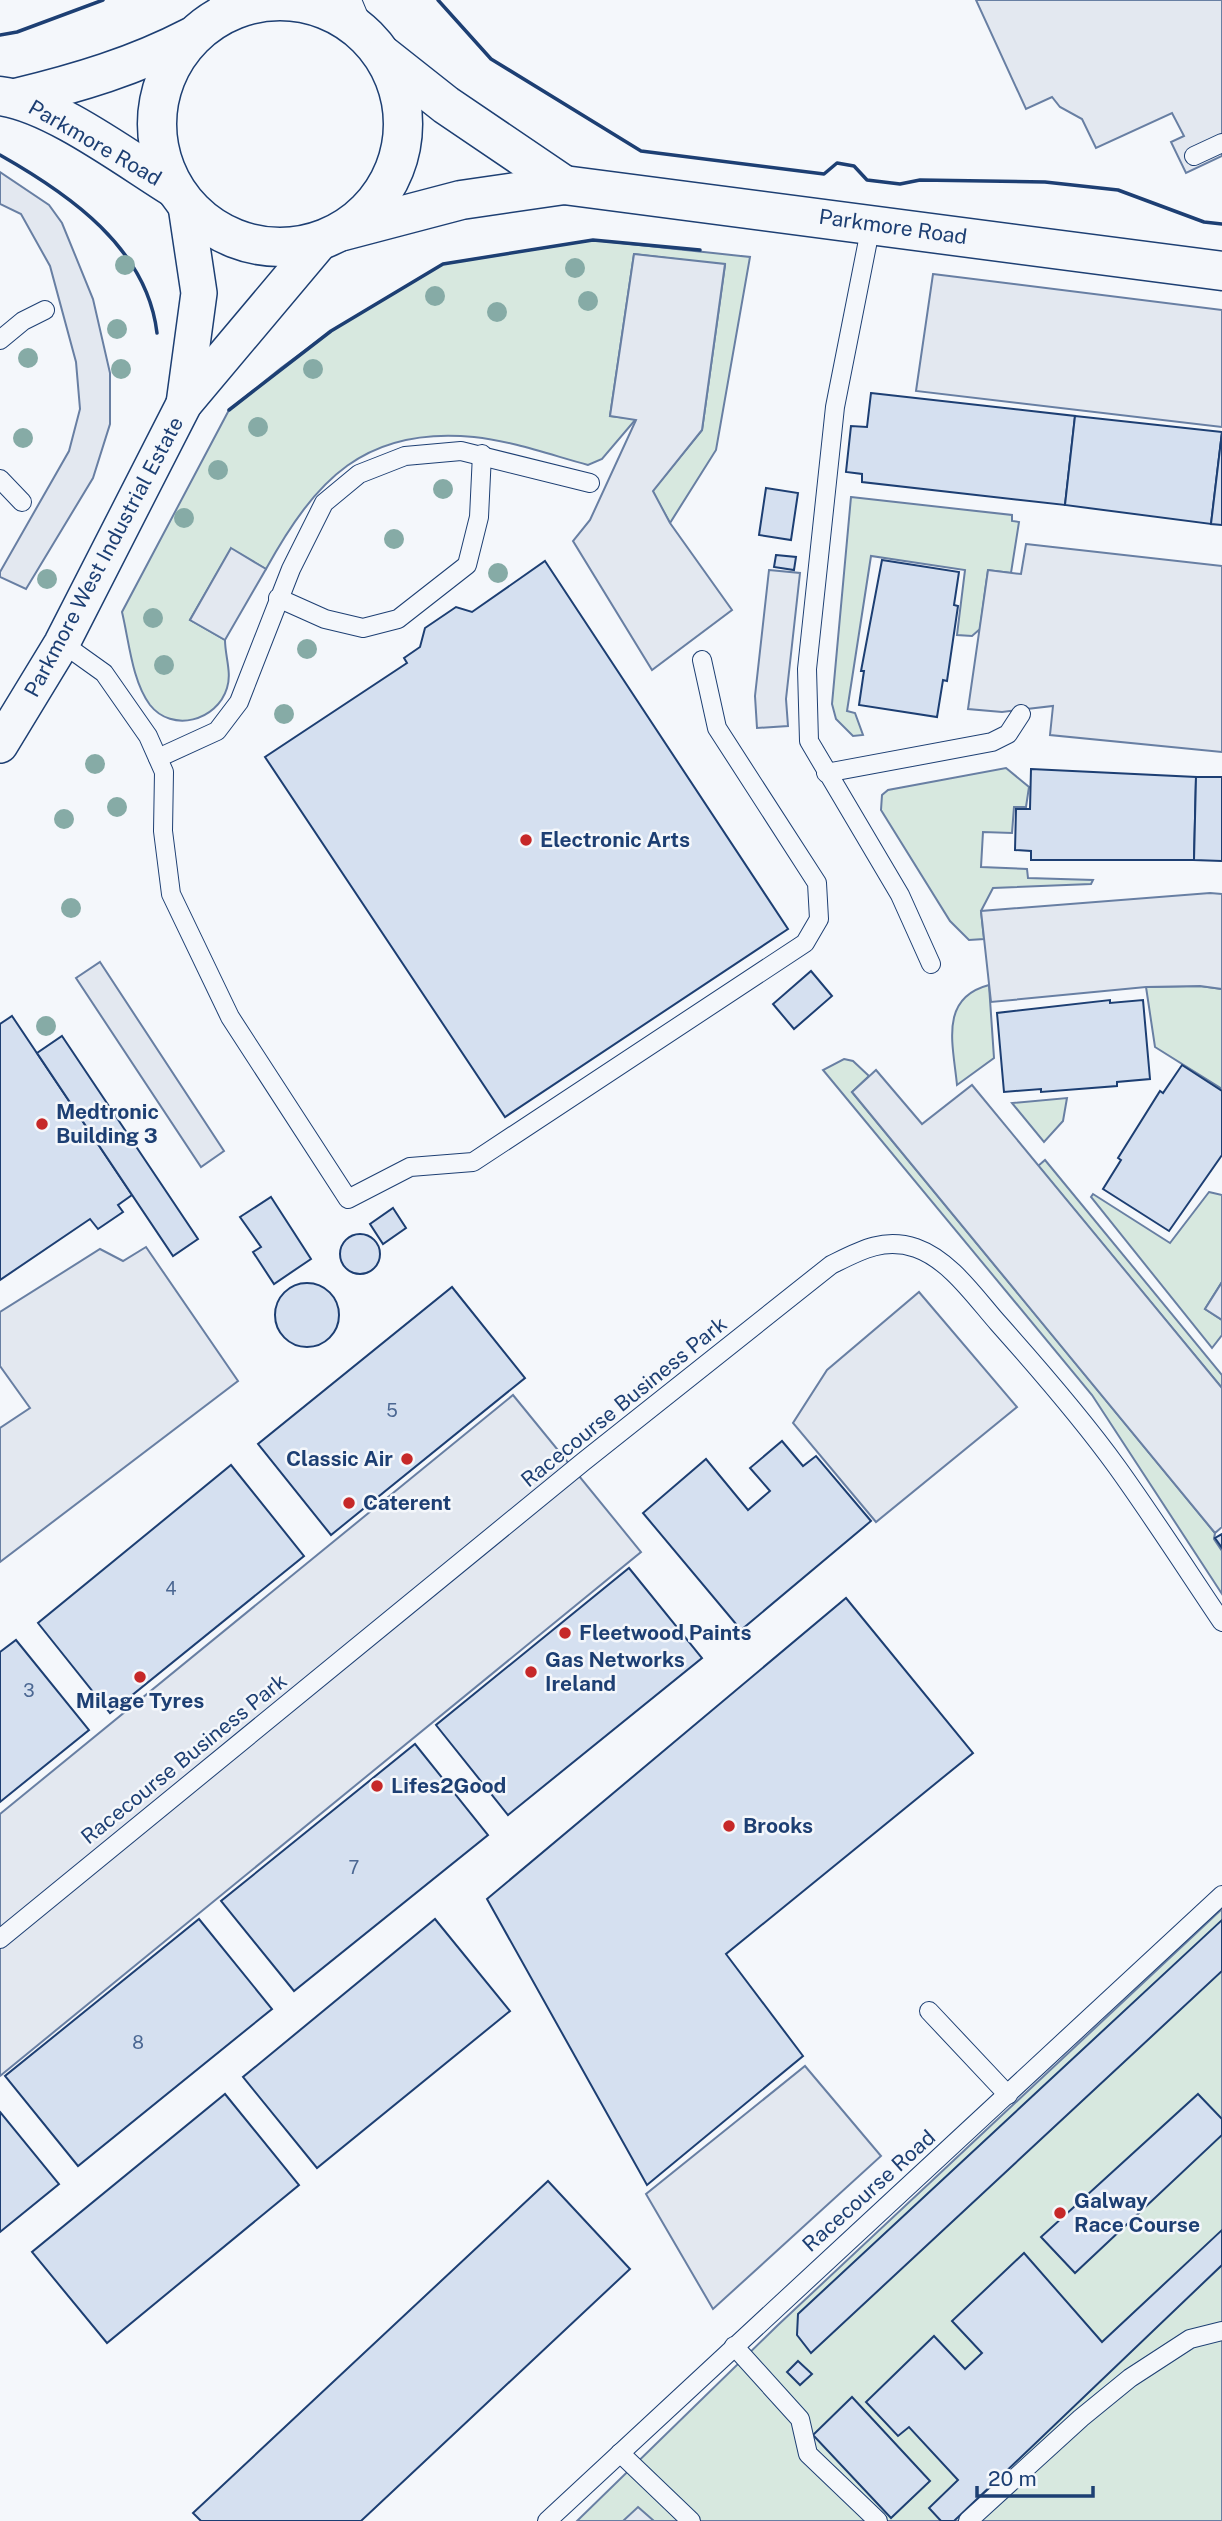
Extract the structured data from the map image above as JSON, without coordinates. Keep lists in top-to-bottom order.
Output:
{
  "streets": {
    "street": ["Parkmore Road", "Parkmore West Industrial Estate"],
    "lane": ["Racecourse Business Park", "Racecourse Road"]
  },
  "crossings": [
    ["Parkmore Road", "Parkmore West Industrial Estate"]
  ],
  "places": [
    "Electronic Arts",
    "Medtronic Building 3",
    "Classic Air",
    "Caterent",
    "Fleetwood Paints",
    "Gas Networks Ireland",
    "Milage Tyres",
    "Lifes2Good",
    "Brooks",
    "Galway Race Course"
  ],
  "house_numbers": [
    "5",
    "4",
    "3",
    "7",
    "8"
  ],
  "scale_bar": "20 m"
}
